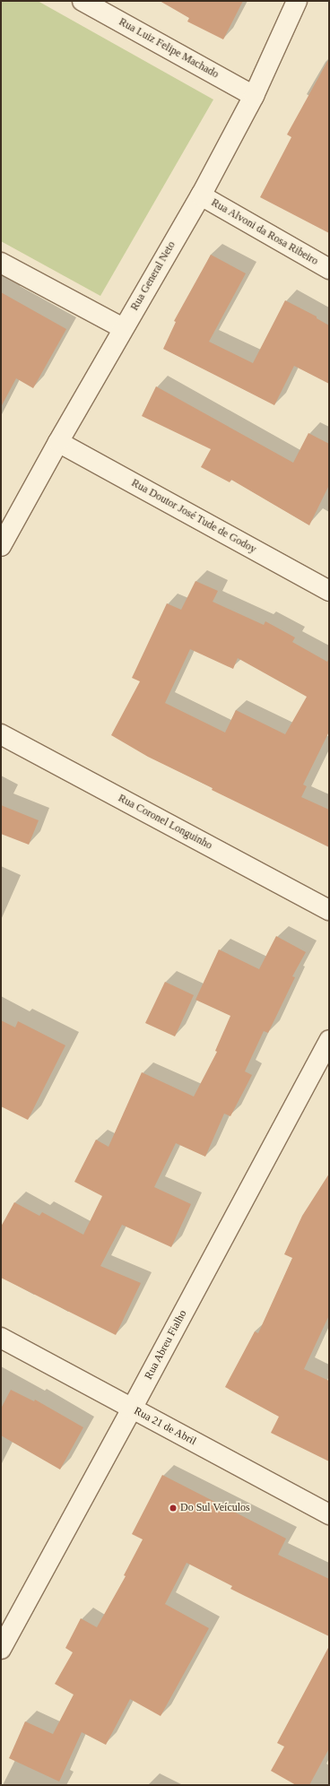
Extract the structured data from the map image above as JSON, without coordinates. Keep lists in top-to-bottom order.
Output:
{
  "streets": {
    "street": [
      "Rua Luiz Felipe Machado",
      "Rua Alvoni da Rosa Ribeiro",
      "Rua General Neto",
      "Rua Doutor José Tude de Godoy",
      "Rua Coronel Longuinho",
      "Rua Abreu Fialho",
      "Rua 21 de Abril"
    ]
  },
  "crossings": [
    ["Rua Luiz Felipe Machado", "Rua General Neto"],
    ["Rua Alvoni da Rosa Ribeiro", "Rua General Neto"],
    ["Rua General Neto", "Rua Doutor José Tude de Godoy"],
    ["Rua Abreu Fialho", "Rua 21 de Abril"]
  ],
  "places": ["Do Sul Veículos"]
}
